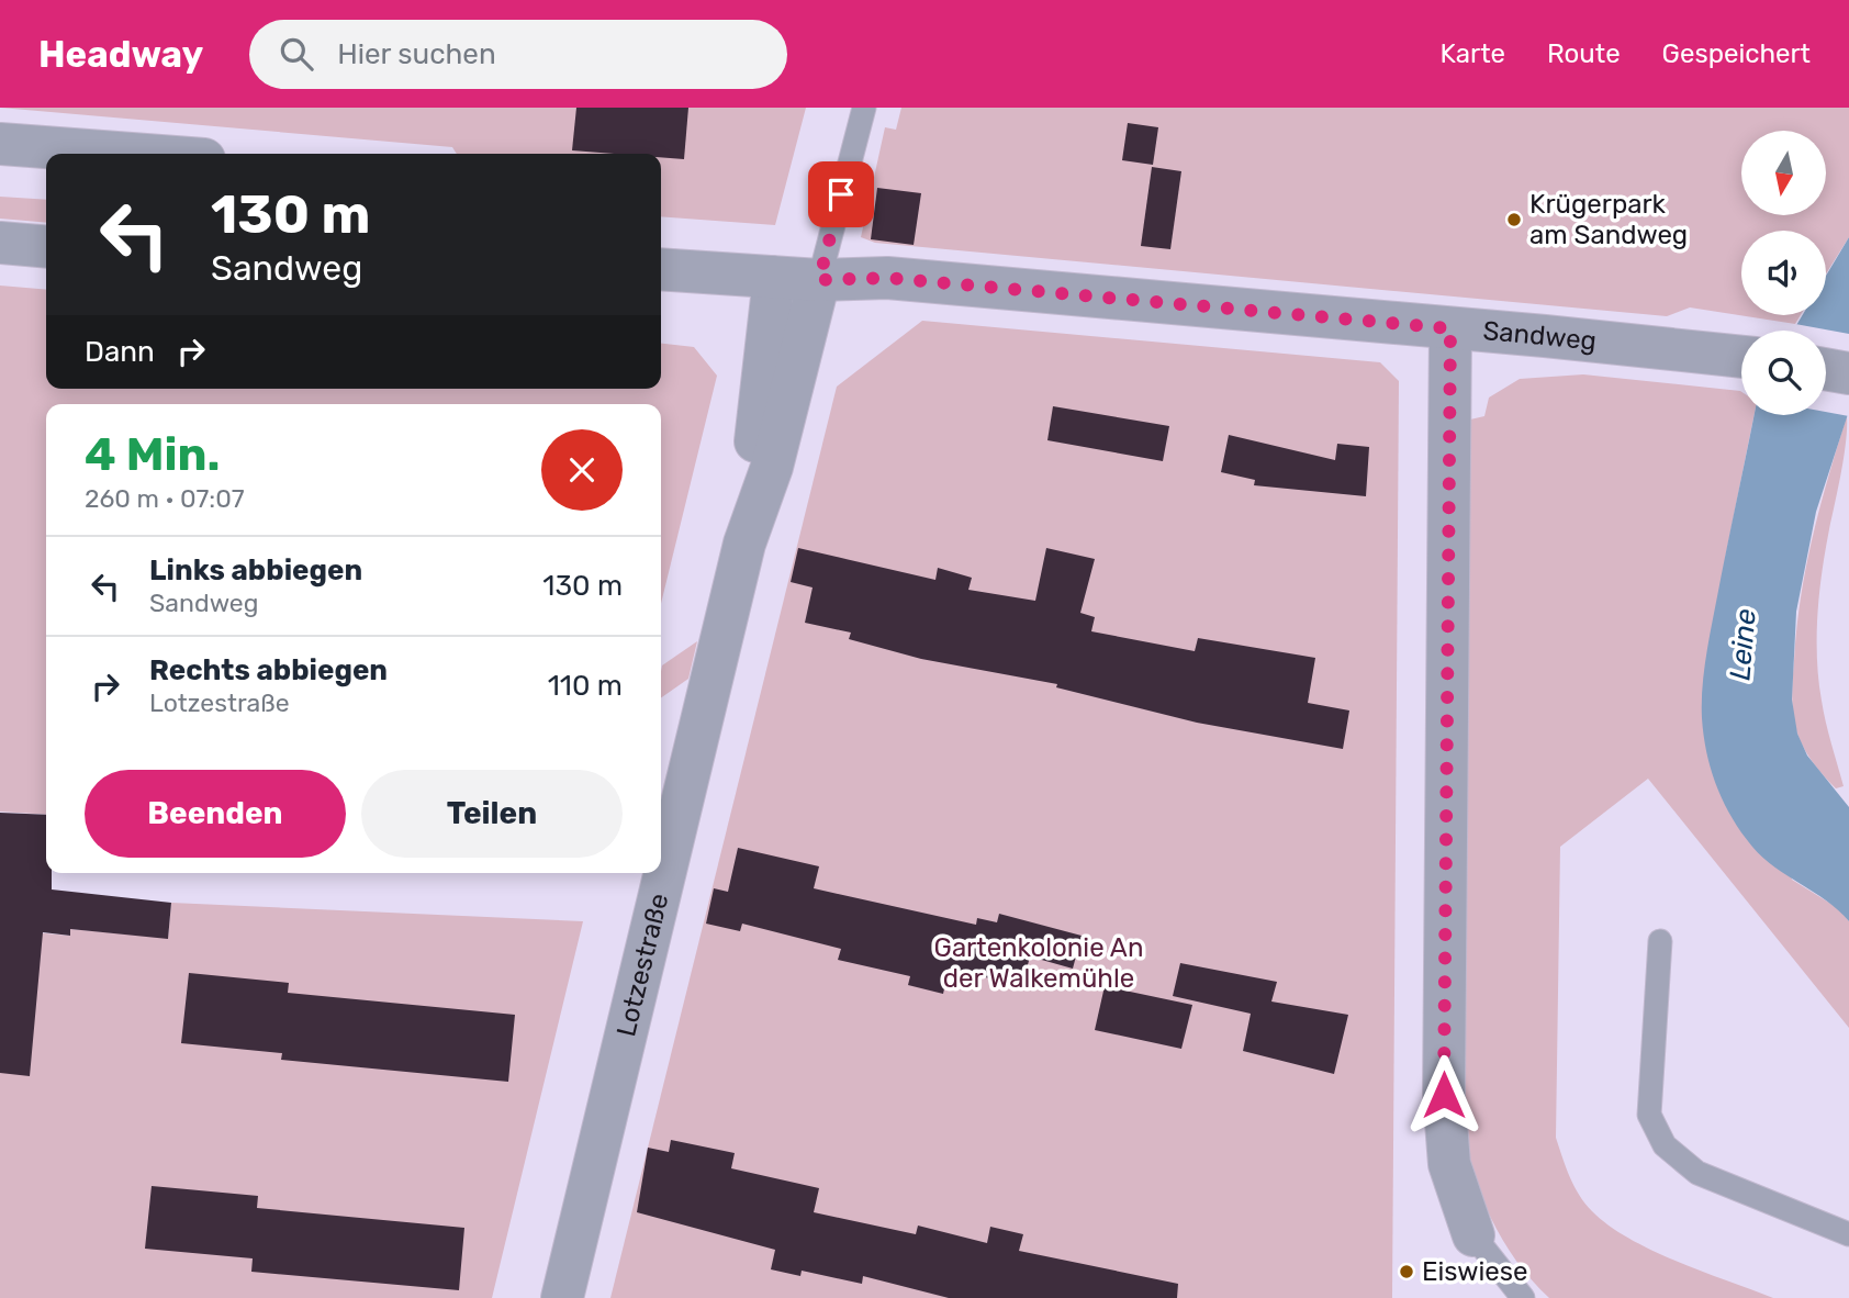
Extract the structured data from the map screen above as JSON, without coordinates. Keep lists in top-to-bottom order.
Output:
{
  "streets": {
    "street": ["Sandweg", "Lotzestraße"]
  },
  "crossings": [
    ["Sandweg", "Lotzestraße"]
  ],
  "water": ["Leine"],
  "parks": ["Gartenkolonie An der Walkemühle"],
  "places": ["Krügerpark am Sandweg", "Eiswiese"],
  "north": "bottom",
  "page": {
    "header": "Headway",
    "search": "Hier suchen",
    "nav": ["Karte", "Route", "Gespeichert"],
    "turn": ["130 m", "Sandweg"],
    "then": "Dann",
    "heading": ["4 Min.", "260 m · 07:07"],
    "list": [
      {
        "name": "Links abbiegen",
        "note": "Sandweg",
        "value": "130 m"
      },
      {
        "name": "Rechts abbiegen",
        "note": "Lotzestraße",
        "value": "110 m"
      }
    ],
    "buttons": ["Beenden", "Teilen"]
  }
}
